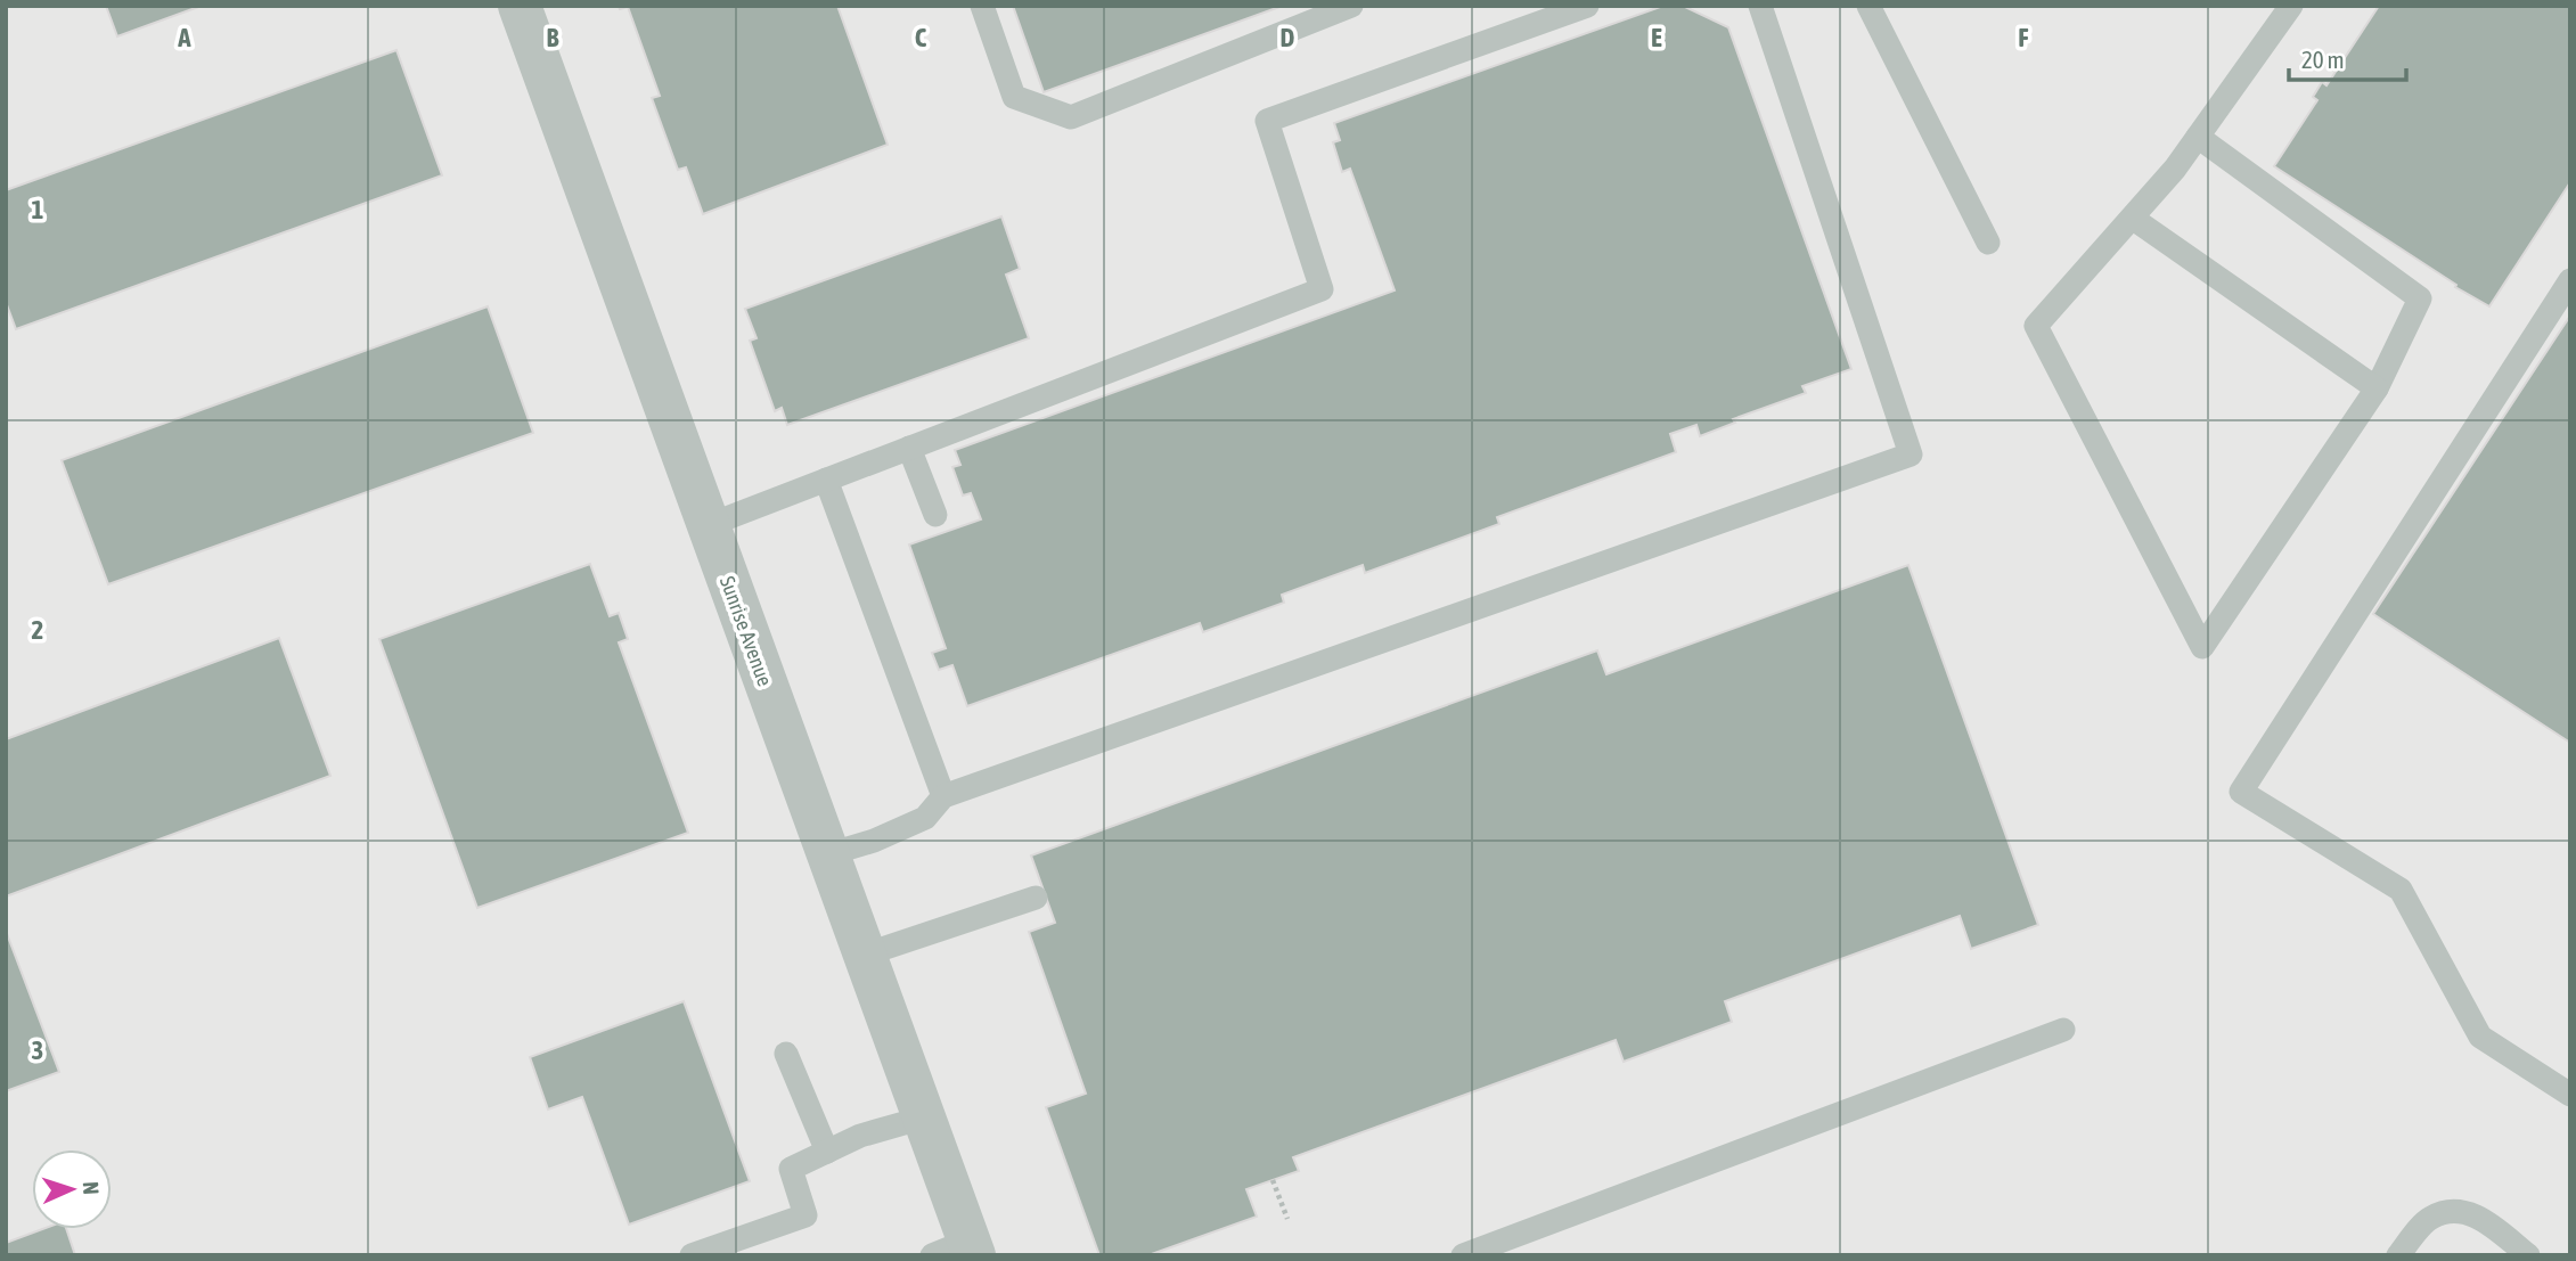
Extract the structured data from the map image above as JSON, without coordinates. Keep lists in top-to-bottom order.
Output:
{
  "streets": {
    "street": ["Sunrise Avenue"]
  },
  "scale_bar": "20 m",
  "north": "right",
  "grid": {
    "columns": [
      "A",
      "B",
      "C",
      "D",
      "E",
      "F"
    ],
    "rows": ["1", "2", "3"]
  }
}
